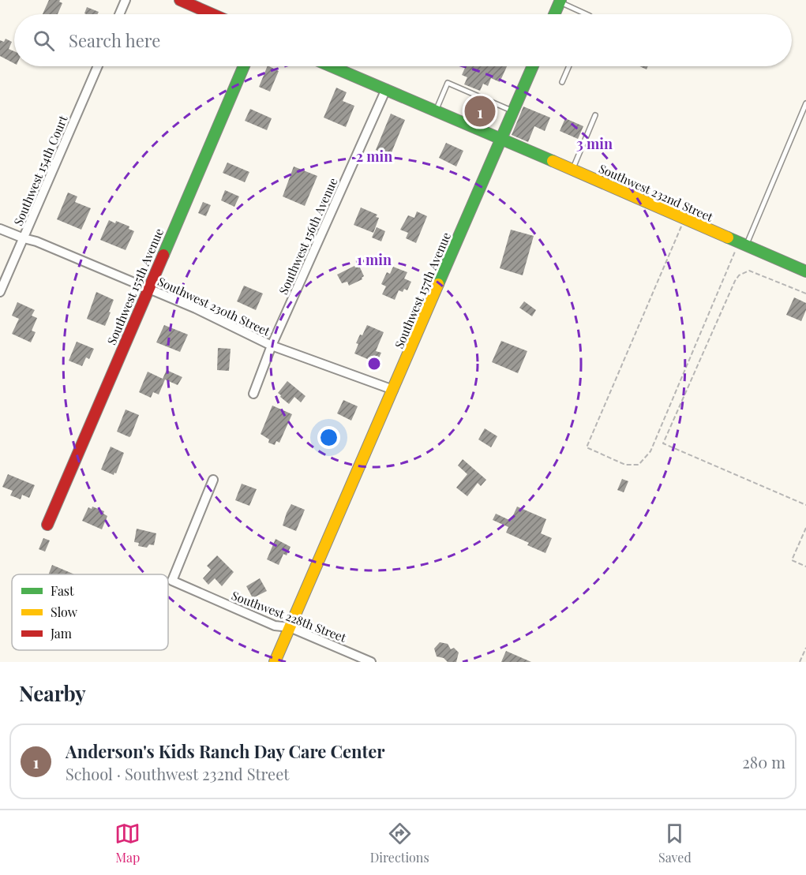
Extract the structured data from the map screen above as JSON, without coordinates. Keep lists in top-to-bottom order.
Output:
{
  "streets": {
    "street": [
      "Southwest 154th Court",
      "Southwest 232nd Street",
      "Southwest 156th Avenue",
      "Southwest 155th Avenue",
      "Southwest 157th Avenue",
      "Southwest 230th Street",
      "Southwest 228th Street"
    ]
  },
  "crossings": [
    ["Southwest 154th Court", "Southwest 230th Street"],
    ["Southwest 232nd Street", "Southwest 156th Avenue"],
    ["Southwest 232nd Street", "Southwest 157th Avenue"],
    ["Southwest 156th Avenue", "Southwest 230th Street"],
    ["Southwest 155th Avenue", "Southwest 230th Street"],
    ["Southwest 157th Avenue", "Southwest 230th Street"],
    ["Southwest 157th Avenue", "Southwest 228th Street"]
  ],
  "legend": ["Fast", "Slow", "Jam"],
  "page": {
    "search": "Search here",
    "pins": "1",
    "heading": "Nearby",
    "list": [
      {
        "mark": "1",
        "name": "Anderson's Kids Ranch Day Care Center",
        "note": "School · Southwest 232nd Street",
        "value": "280 m"
      }
    ],
    "nav": ["Map", "Directions", "Saved"]
  },
  "rings": ["3 min", "2 min", "1 min"]
}
